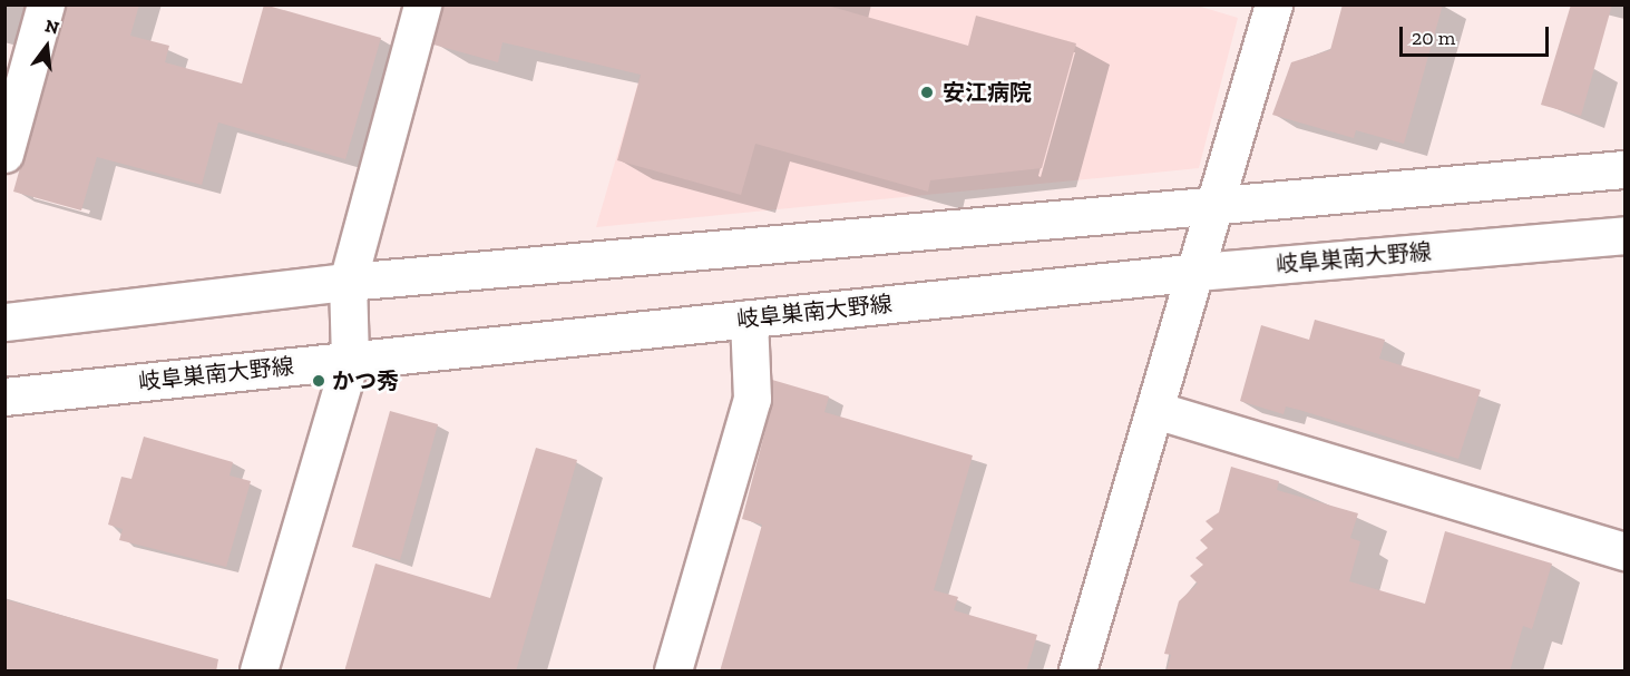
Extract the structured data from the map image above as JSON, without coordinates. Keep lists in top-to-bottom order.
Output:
{
  "streets": {
    "main road": ["岐阜巣南大野線"]
  },
  "places": ["安江病院", "かつ秀"],
  "scale_bar": "20 m",
  "north": "top"
}
